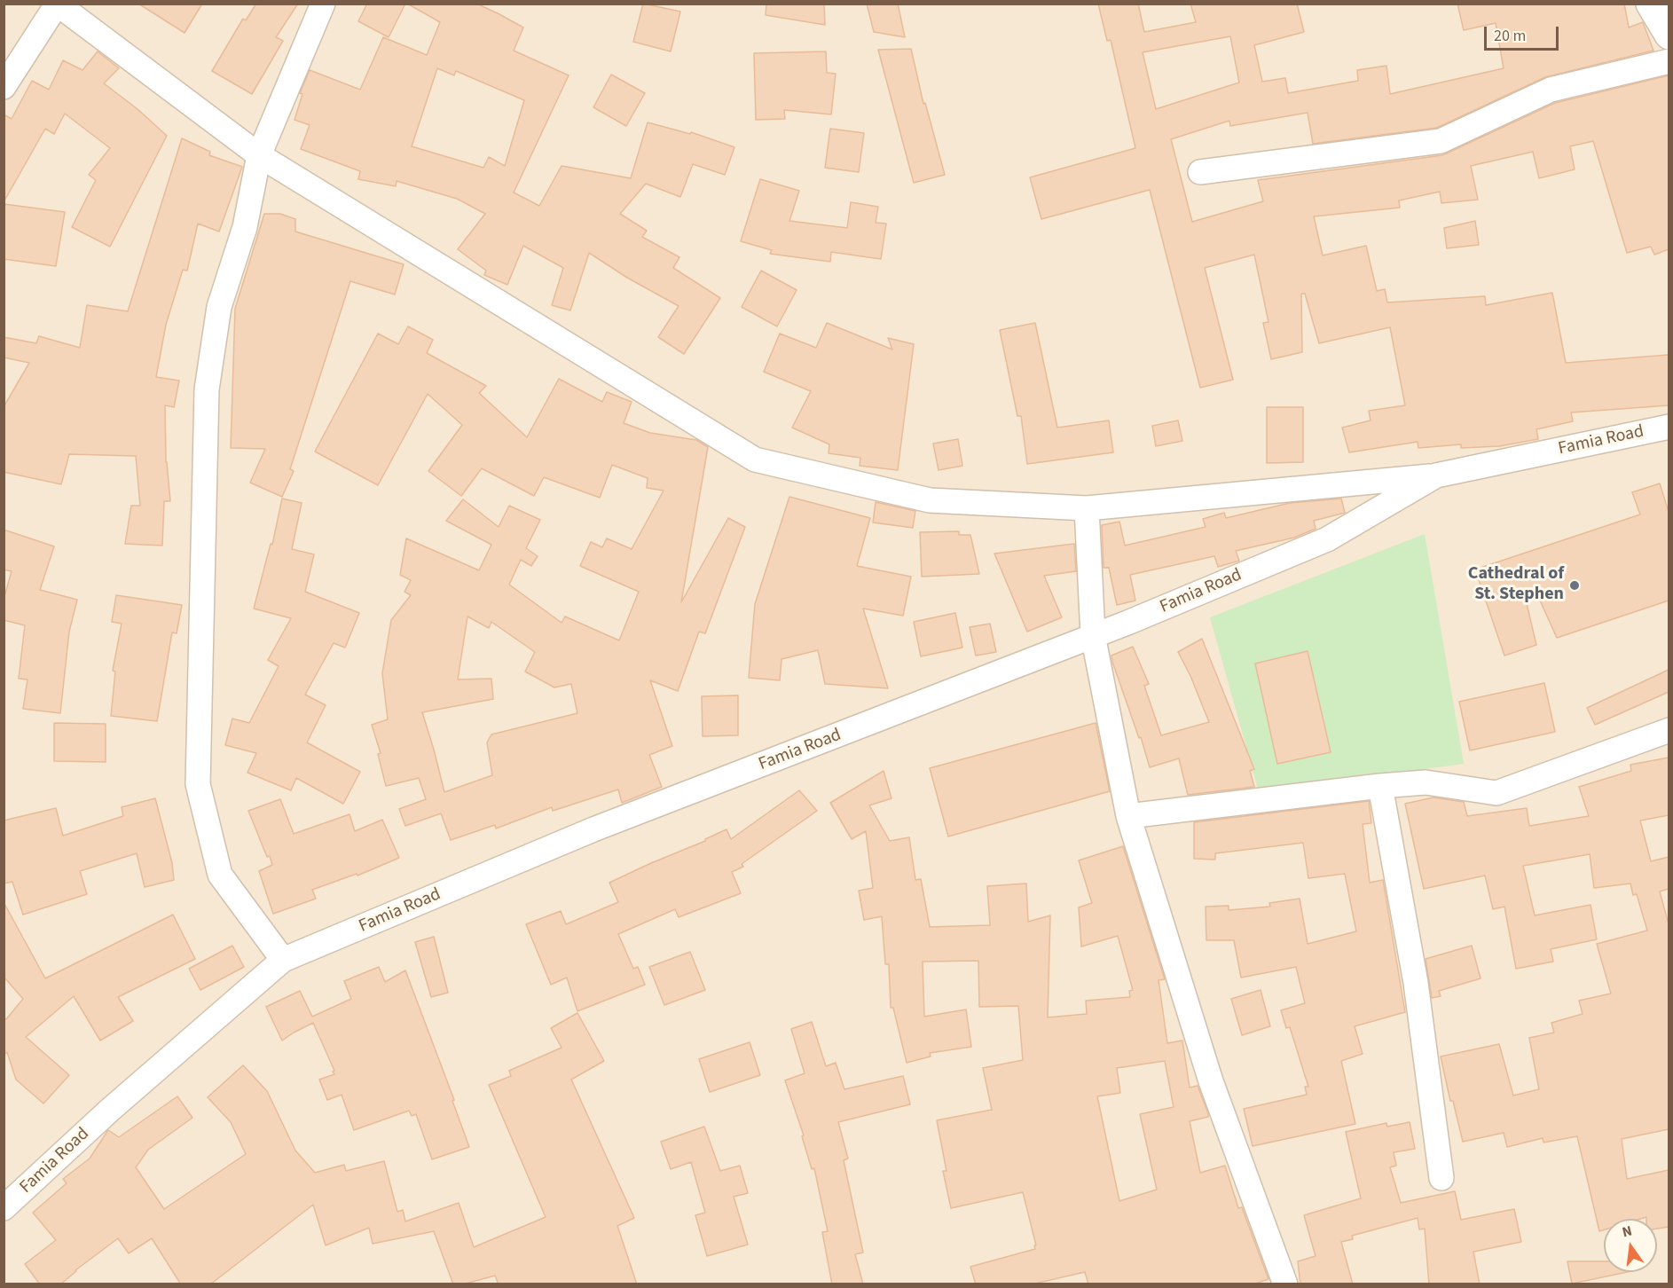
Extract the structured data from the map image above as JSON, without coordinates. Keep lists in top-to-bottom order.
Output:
{
  "streets": {
    "street": ["Famia Road"]
  },
  "places": ["Cathedral of St. Stephen"],
  "scale_bar": "20 m",
  "north": "top"
}
